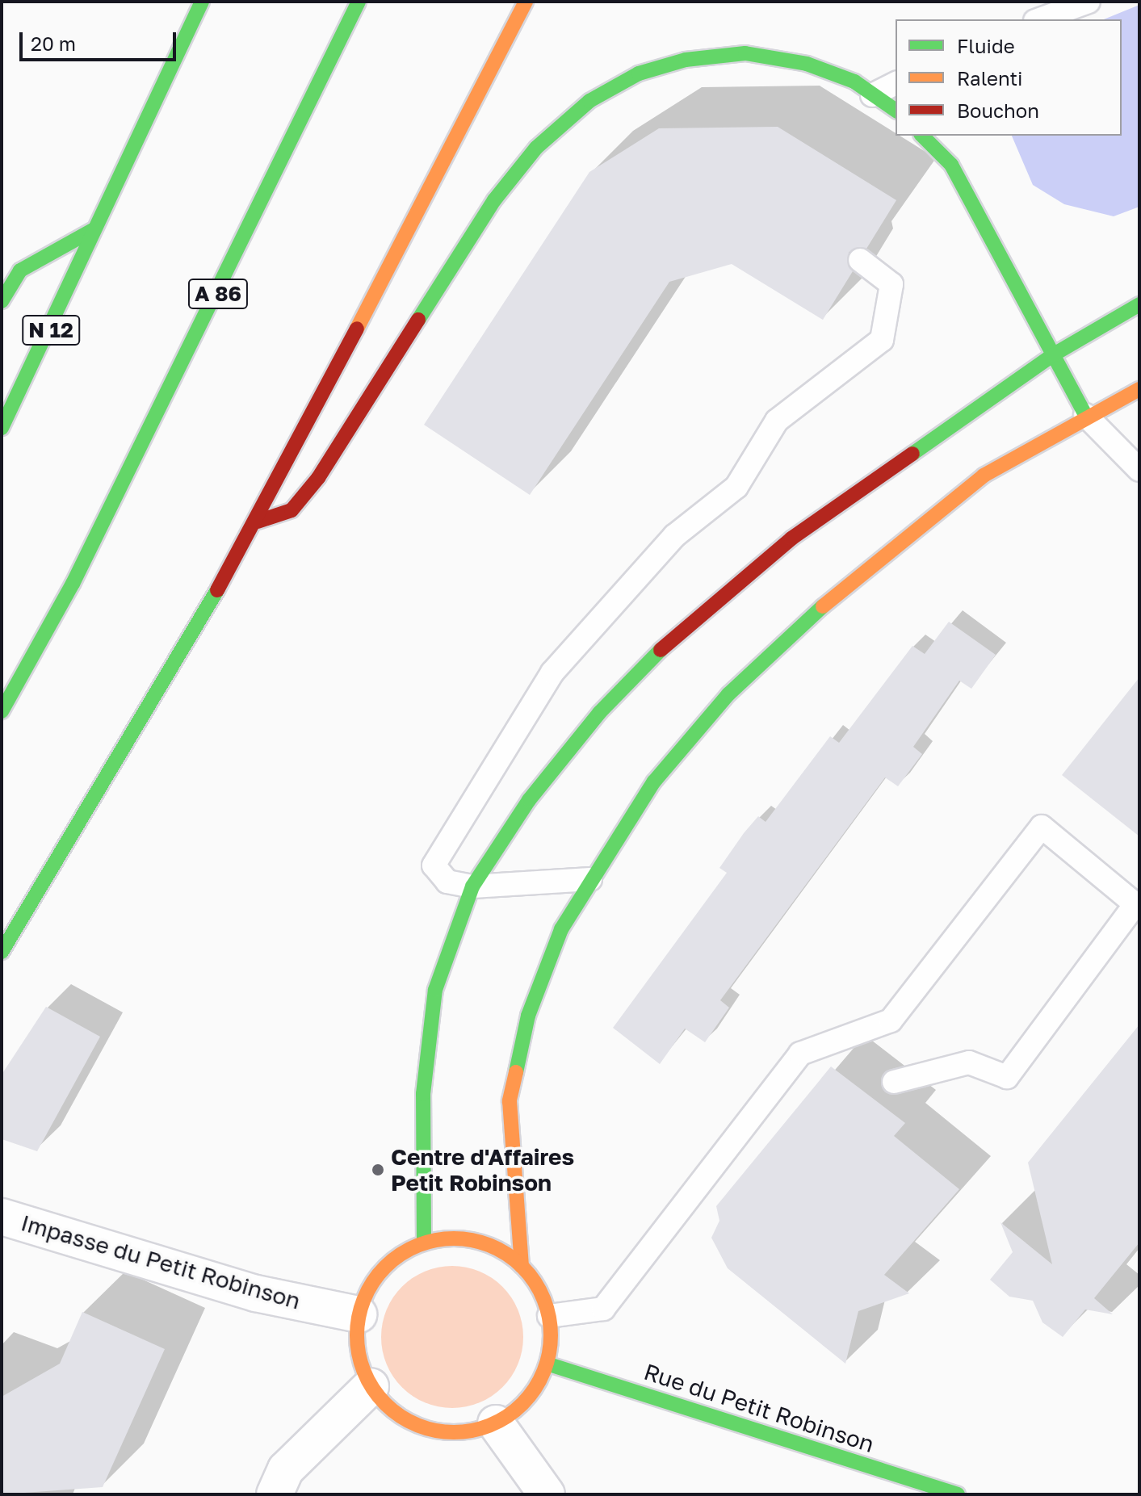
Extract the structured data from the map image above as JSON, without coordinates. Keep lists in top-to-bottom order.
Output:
{
  "streets": {
    "main road": ["A 86", "N 12", "Rue du Petit Robinson"],
    "street": ["Impasse du Petit Robinson"]
  },
  "crossings": [
    ["Impasse du Petit Robinson", "Rue du Petit Robinson"]
  ],
  "places": ["Centre d'Affaires Petit Robinson"],
  "legend": ["Fluide", "Ralenti", "Bouchon"],
  "scale_bar": "20 m"
}
